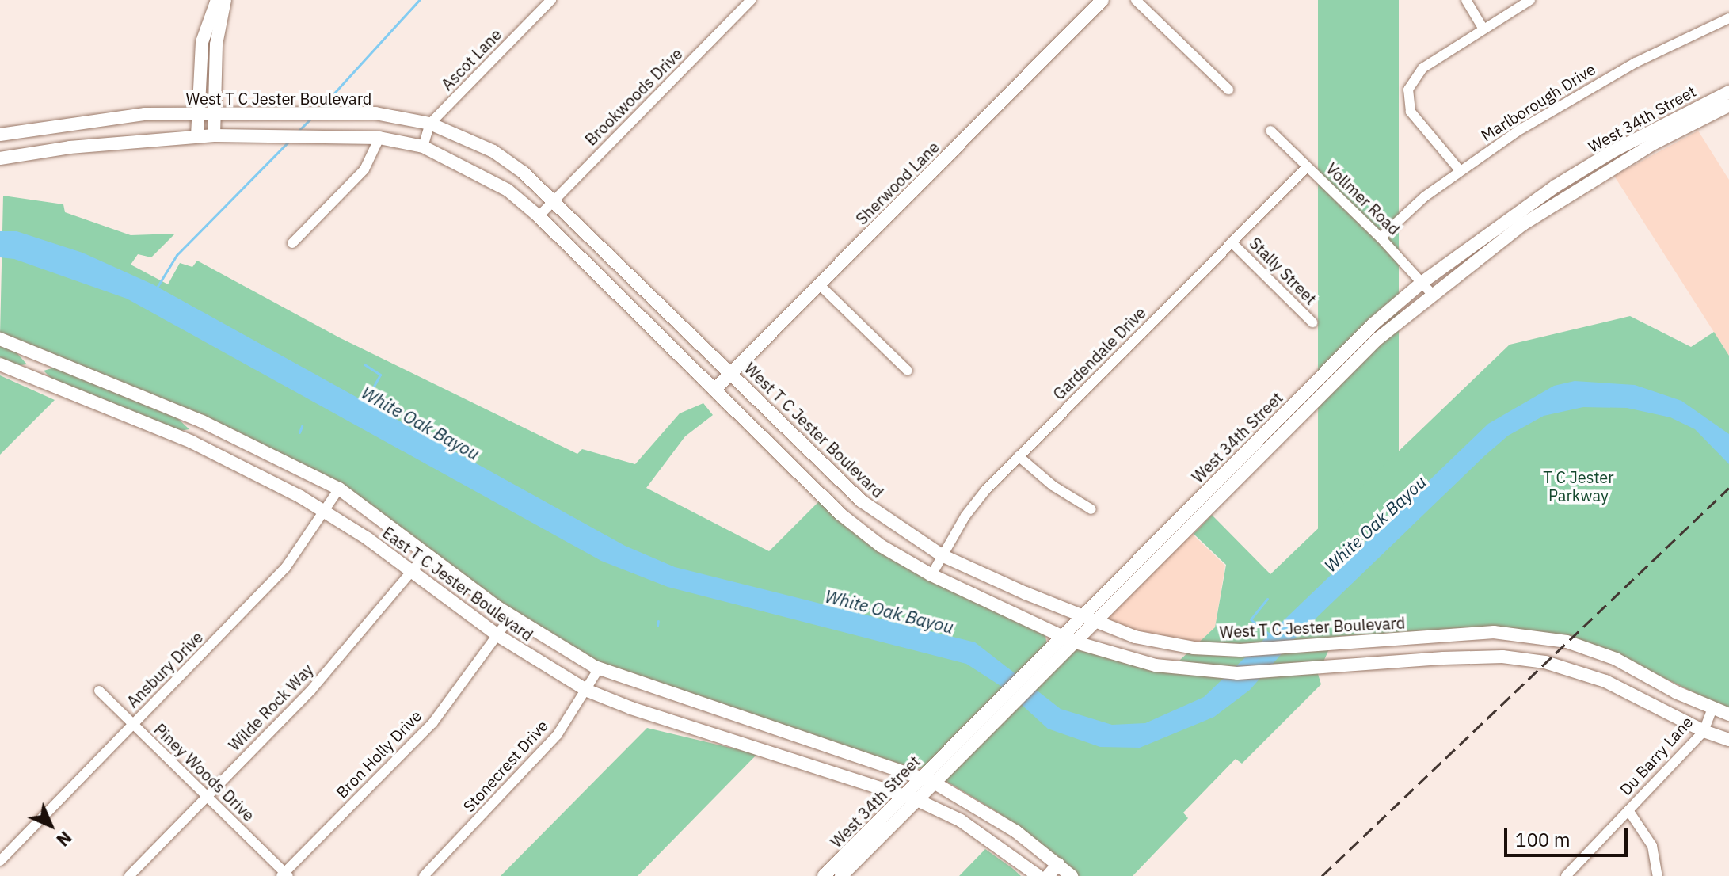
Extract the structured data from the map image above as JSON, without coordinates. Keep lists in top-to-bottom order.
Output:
{
  "streets": {
    "main road": [
      "West T C Jester Boulevard",
      "West 34th Street",
      "Sherwood Lane",
      "East T C Jester Boulevard"
    ],
    "street": [
      "Ascot Lane",
      "Brookwoods Drive",
      "Marlborough Drive",
      "Vollmer Road",
      "Stally Street",
      "Gardendale Drive",
      "Ansbury Drive",
      "Wilde Rock Way",
      "Bron Holly Drive",
      "Du Barry Lane",
      "Stonecrest Drive",
      "Piney Woods Drive"
    ]
  },
  "crossings": [
    ["Ascot Lane", "West T C Jester Boulevard"],
    ["Brookwoods Drive", "West T C Jester Boulevard"],
    ["West T C Jester Boulevard", "West 34th Street"],
    ["West T C Jester Boulevard", "Sherwood Lane"],
    ["West T C Jester Boulevard", "Gardendale Drive"],
    ["West T C Jester Boulevard", "Du Barry Lane"],
    ["Marlborough Drive", "Vollmer Road"],
    ["West 34th Street", "Vollmer Road"],
    ["West 34th Street", "East T C Jester Boulevard"],
    ["Vollmer Road", "Gardendale Drive"],
    ["Stally Street", "Gardendale Drive"],
    ["East T C Jester Boulevard", "Ansbury Drive"],
    ["East T C Jester Boulevard", "Wilde Rock Way"],
    ["East T C Jester Boulevard", "Bron Holly Drive"],
    ["East T C Jester Boulevard", "Stonecrest Drive"],
    ["Ansbury Drive", "Piney Woods Drive"],
    ["Wilde Rock Way", "Piney Woods Drive"],
    ["Bron Holly Drive", "Piney Woods Drive"]
  ],
  "water": ["White Oak Bayou"],
  "parks": ["T C Jester Parkway"],
  "scale_bar": "100 m",
  "north": "bottom right"
}
